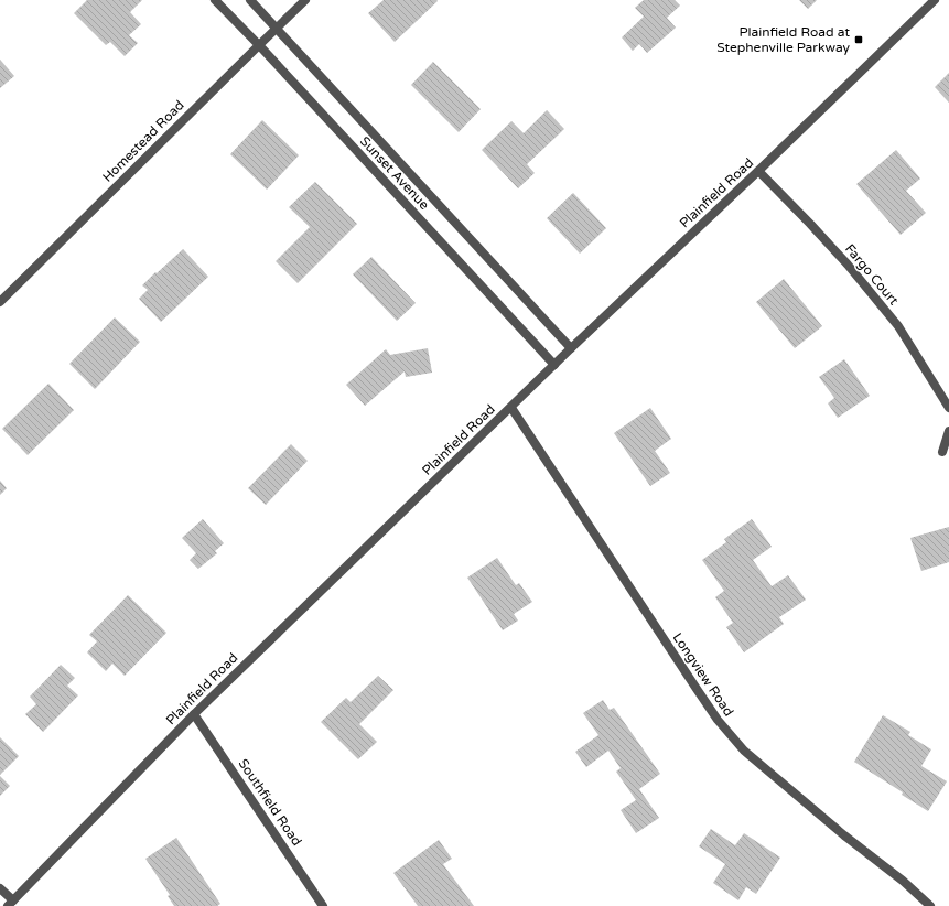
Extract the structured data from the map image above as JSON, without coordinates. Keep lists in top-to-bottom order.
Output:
{
  "streets": {
    "street": [
      "Homestead Road",
      "Sunset Avenue",
      "Plainfield Road",
      "Fargo Court",
      "Longview Road",
      "Southfield Road"
    ]
  },
  "crossings": [
    ["Homestead Road", "Sunset Avenue"],
    ["Sunset Avenue", "Plainfield Road"],
    ["Plainfield Road", "Fargo Court"],
    ["Plainfield Road", "Longview Road"],
    ["Plainfield Road", "Southfield Road"]
  ],
  "places": {
    "transit": ["Plainfield Road at Stephenville Parkway"]
  }
}
